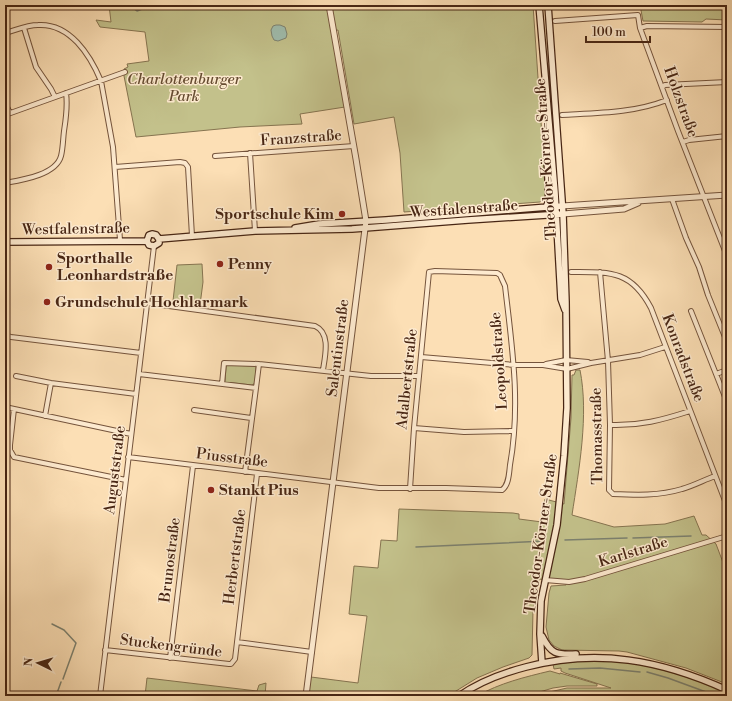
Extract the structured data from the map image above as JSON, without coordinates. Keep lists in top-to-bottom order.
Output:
{
  "streets": {
    "main road": ["Theodor-Körner-Straße", "Westfalenstraße"],
    "street": [
      "Holzstraße",
      "Franzstraße",
      "Salentinstraße",
      "Konradstraße",
      "Leopoldstraße",
      "Adalbertstraße",
      "Thomasstraße",
      "Piusstraße",
      "Auguststraße",
      "Karlstraße",
      "Herbertstraße",
      "Brunostraße",
      "Stuckengründe"
    ]
  },
  "crossings": [
    ["Holzstraße", "Westfalenstraße"],
    ["Franzstraße", "Westfalenstraße"],
    ["Franzstraße", "Salentinstraße"],
    ["Theodor-Körner-Straße", "Westfalenstraße"],
    ["Theodor-Körner-Straße", "Karlstraße"],
    ["Westfalenstraße", "Salentinstraße"],
    ["Westfalenstraße", "Auguststraße"],
    ["Salentinstraße", "Leopoldstraße"],
    ["Salentinstraße", "Piusstraße"],
    ["Salentinstraße", "Stuckengründe"],
    ["Konradstraße", "Thomasstraße"],
    ["Leopoldstraße", "Adalbertstraße"],
    ["Leopoldstraße", "Piusstraße"],
    ["Piusstraße", "Auguststraße"],
    ["Piusstraße", "Herbertstraße"],
    ["Piusstraße", "Brunostraße"],
    ["Auguststraße", "Stuckengründe"],
    ["Herbertstraße", "Stuckengründe"],
    ["Brunostraße", "Stuckengründe"]
  ],
  "parks": ["Charlottenburger Park"],
  "places": [
    "Sportschule Kim",
    "Penny",
    "Sporthalle Leonhardstraße",
    "Grundschule Hochlarmark",
    "Stankt Pius"
  ],
  "scale_bar": "100 m",
  "north": "left"
}
